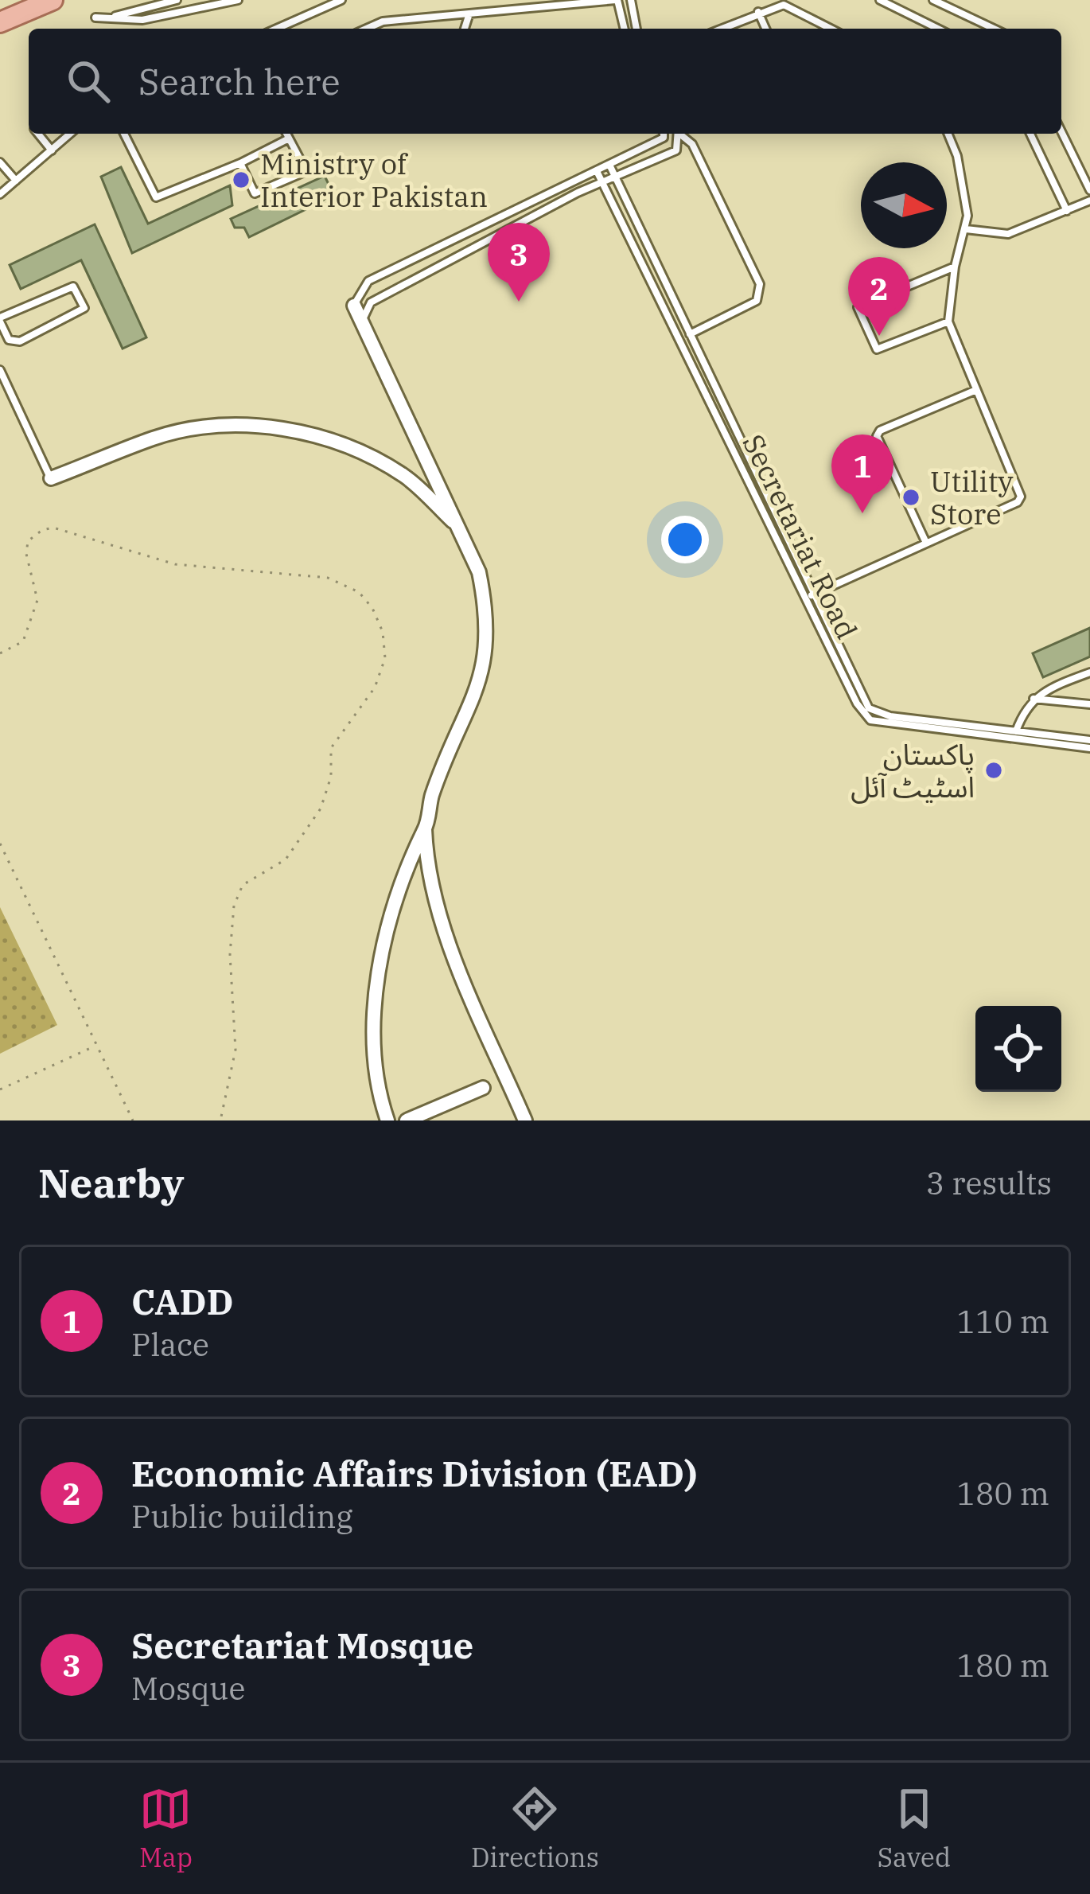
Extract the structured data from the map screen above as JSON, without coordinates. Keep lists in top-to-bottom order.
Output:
{
  "streets": {
    "lane": ["Secretariat Road"]
  },
  "places": ["Ministry of Interior Pakistan", "Utility Store", "پاکستان اسٹیٹ آئل"],
  "north": "right",
  "page": {
    "search": "Search here",
    "pins": ["3", "2", "1"],
    "heading": ["Nearby", "3 results"],
    "list": [
      {
        "mark": "1",
        "name": "CADD",
        "note": "Place",
        "value": "110 m"
      },
      {
        "mark": "2",
        "name": "Economic Affairs Division (EAD)",
        "note": "Public building",
        "value": "180 m"
      },
      {
        "mark": "3",
        "name": "Secretariat Mosque",
        "note": "Mosque",
        "value": "180 m"
      }
    ],
    "nav": ["Map", "Directions", "Saved"]
  }
}
